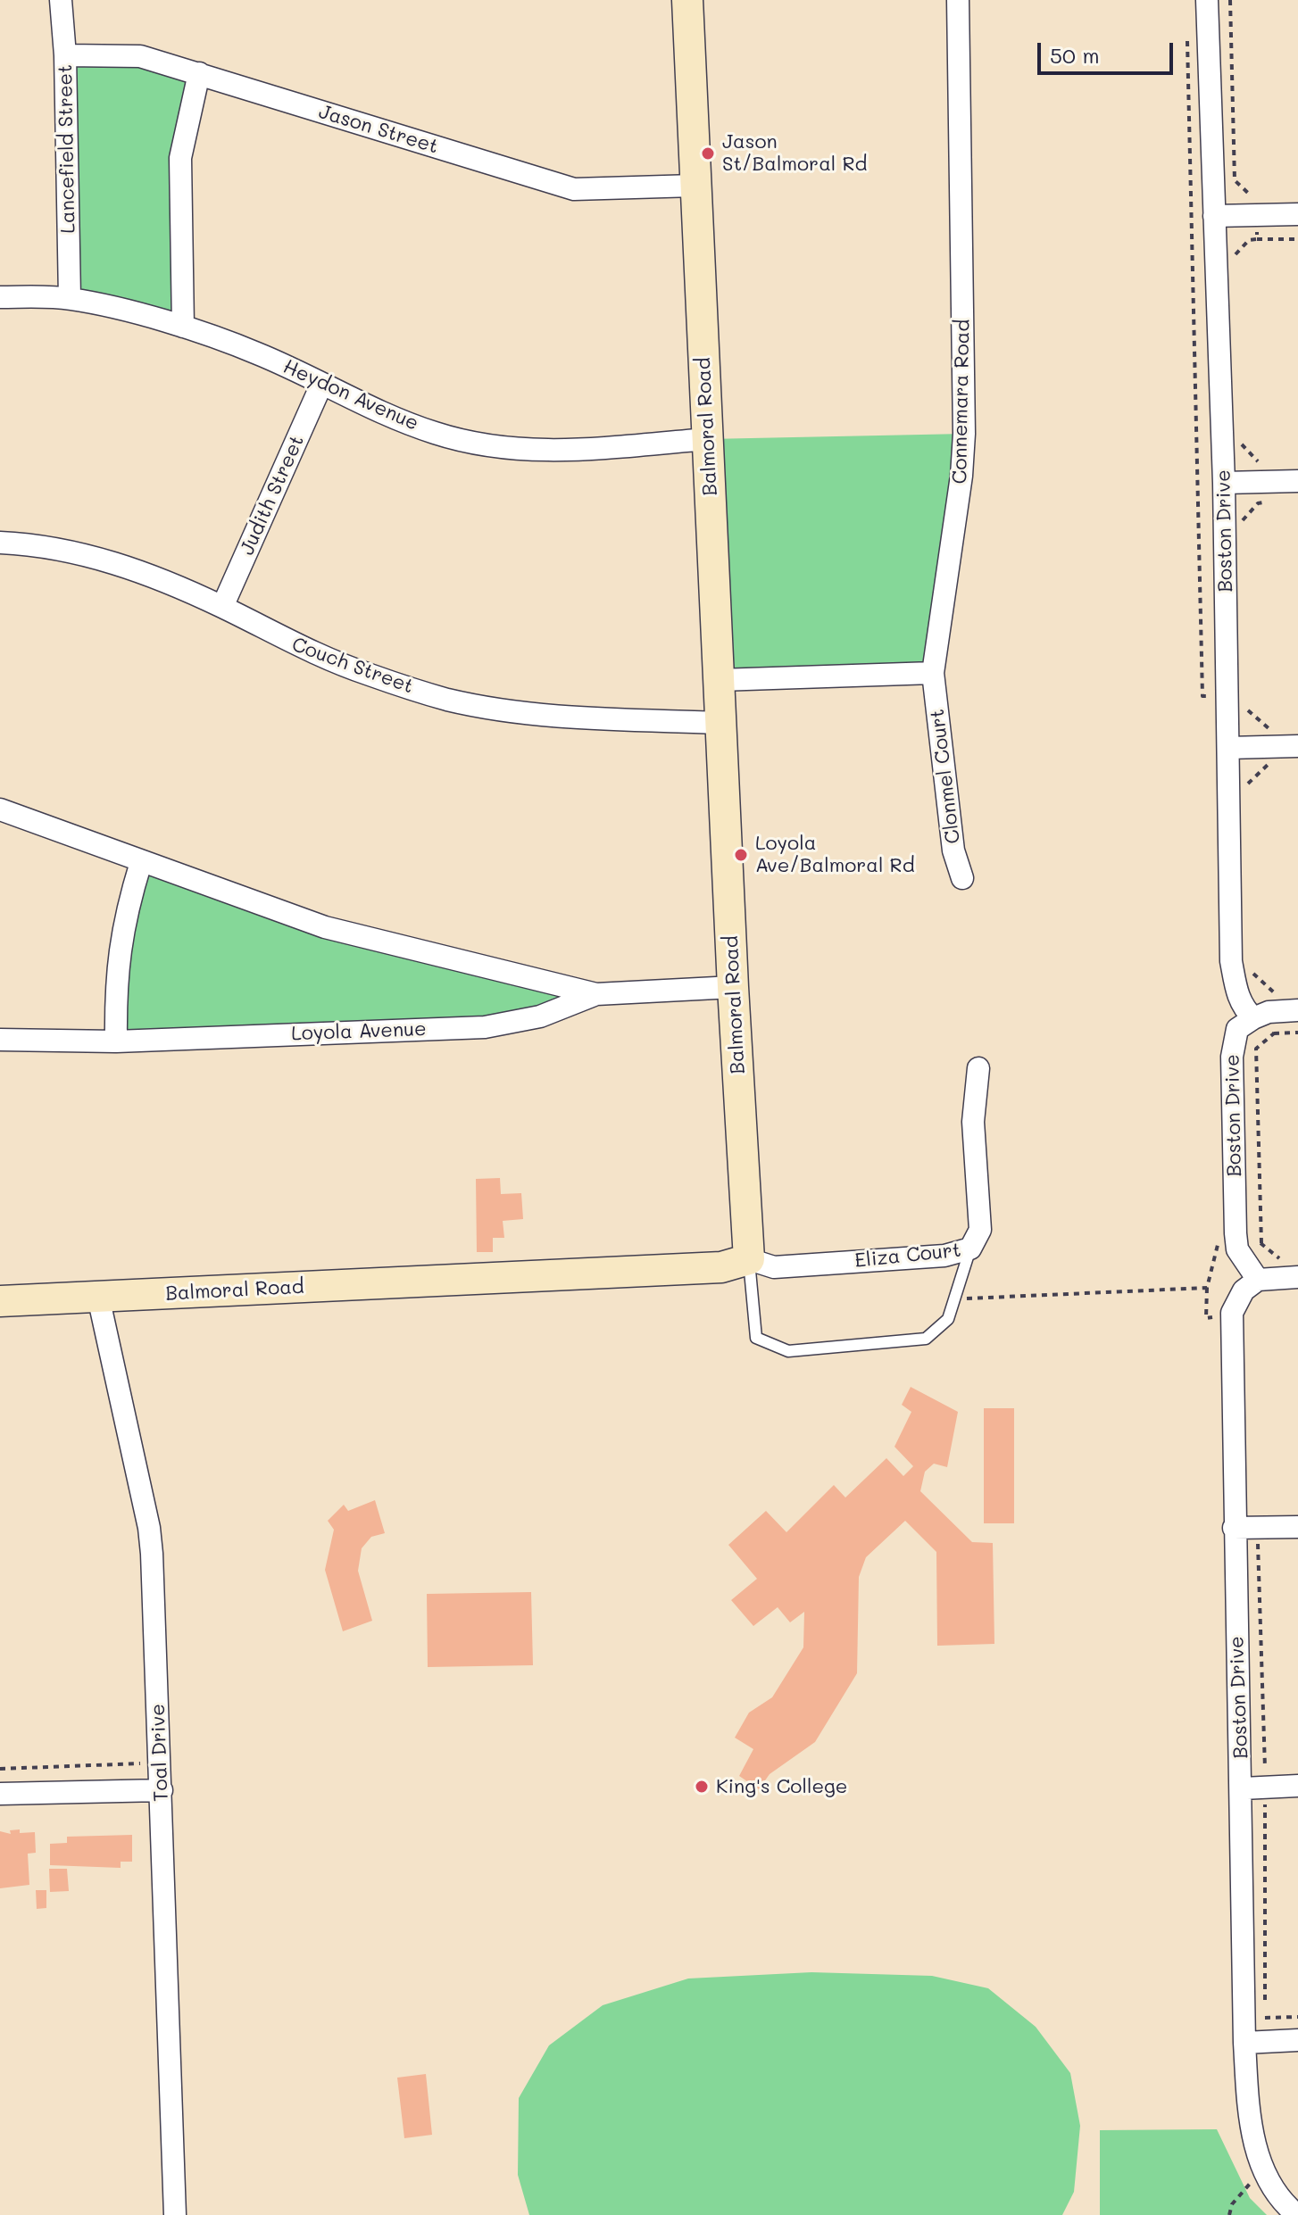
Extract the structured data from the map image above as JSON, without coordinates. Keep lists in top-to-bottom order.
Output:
{
  "streets": {
    "street": [
      "Jason Street",
      "Lancefield Street",
      "Heydon Avenue",
      "Connemara Road",
      "Balmoral Road",
      "Judith Street",
      "Boston Drive",
      "Couch Street",
      "Clonmel Court",
      "Loyola Avenue",
      "Eliza Court",
      "Toal Drive"
    ]
  },
  "crossings": [
    ["Jason Street", "Lancefield Street"],
    ["Jason Street", "Balmoral Road"],
    ["Lancefield Street", "Heydon Avenue"],
    ["Heydon Avenue", "Balmoral Road"],
    ["Heydon Avenue", "Judith Street"],
    ["Connemara Road", "Clonmel Court"],
    ["Balmoral Road", "Couch Street"],
    ["Balmoral Road", "Loyola Avenue"],
    ["Balmoral Road", "Eliza Court"],
    ["Balmoral Road", "Toal Drive"],
    ["Judith Street", "Couch Street"]
  ],
  "places": ["Jason St/Balmoral Rd", "Loyola Ave/Balmoral Rd", "King's College"],
  "scale_bar": "50 m"
}
